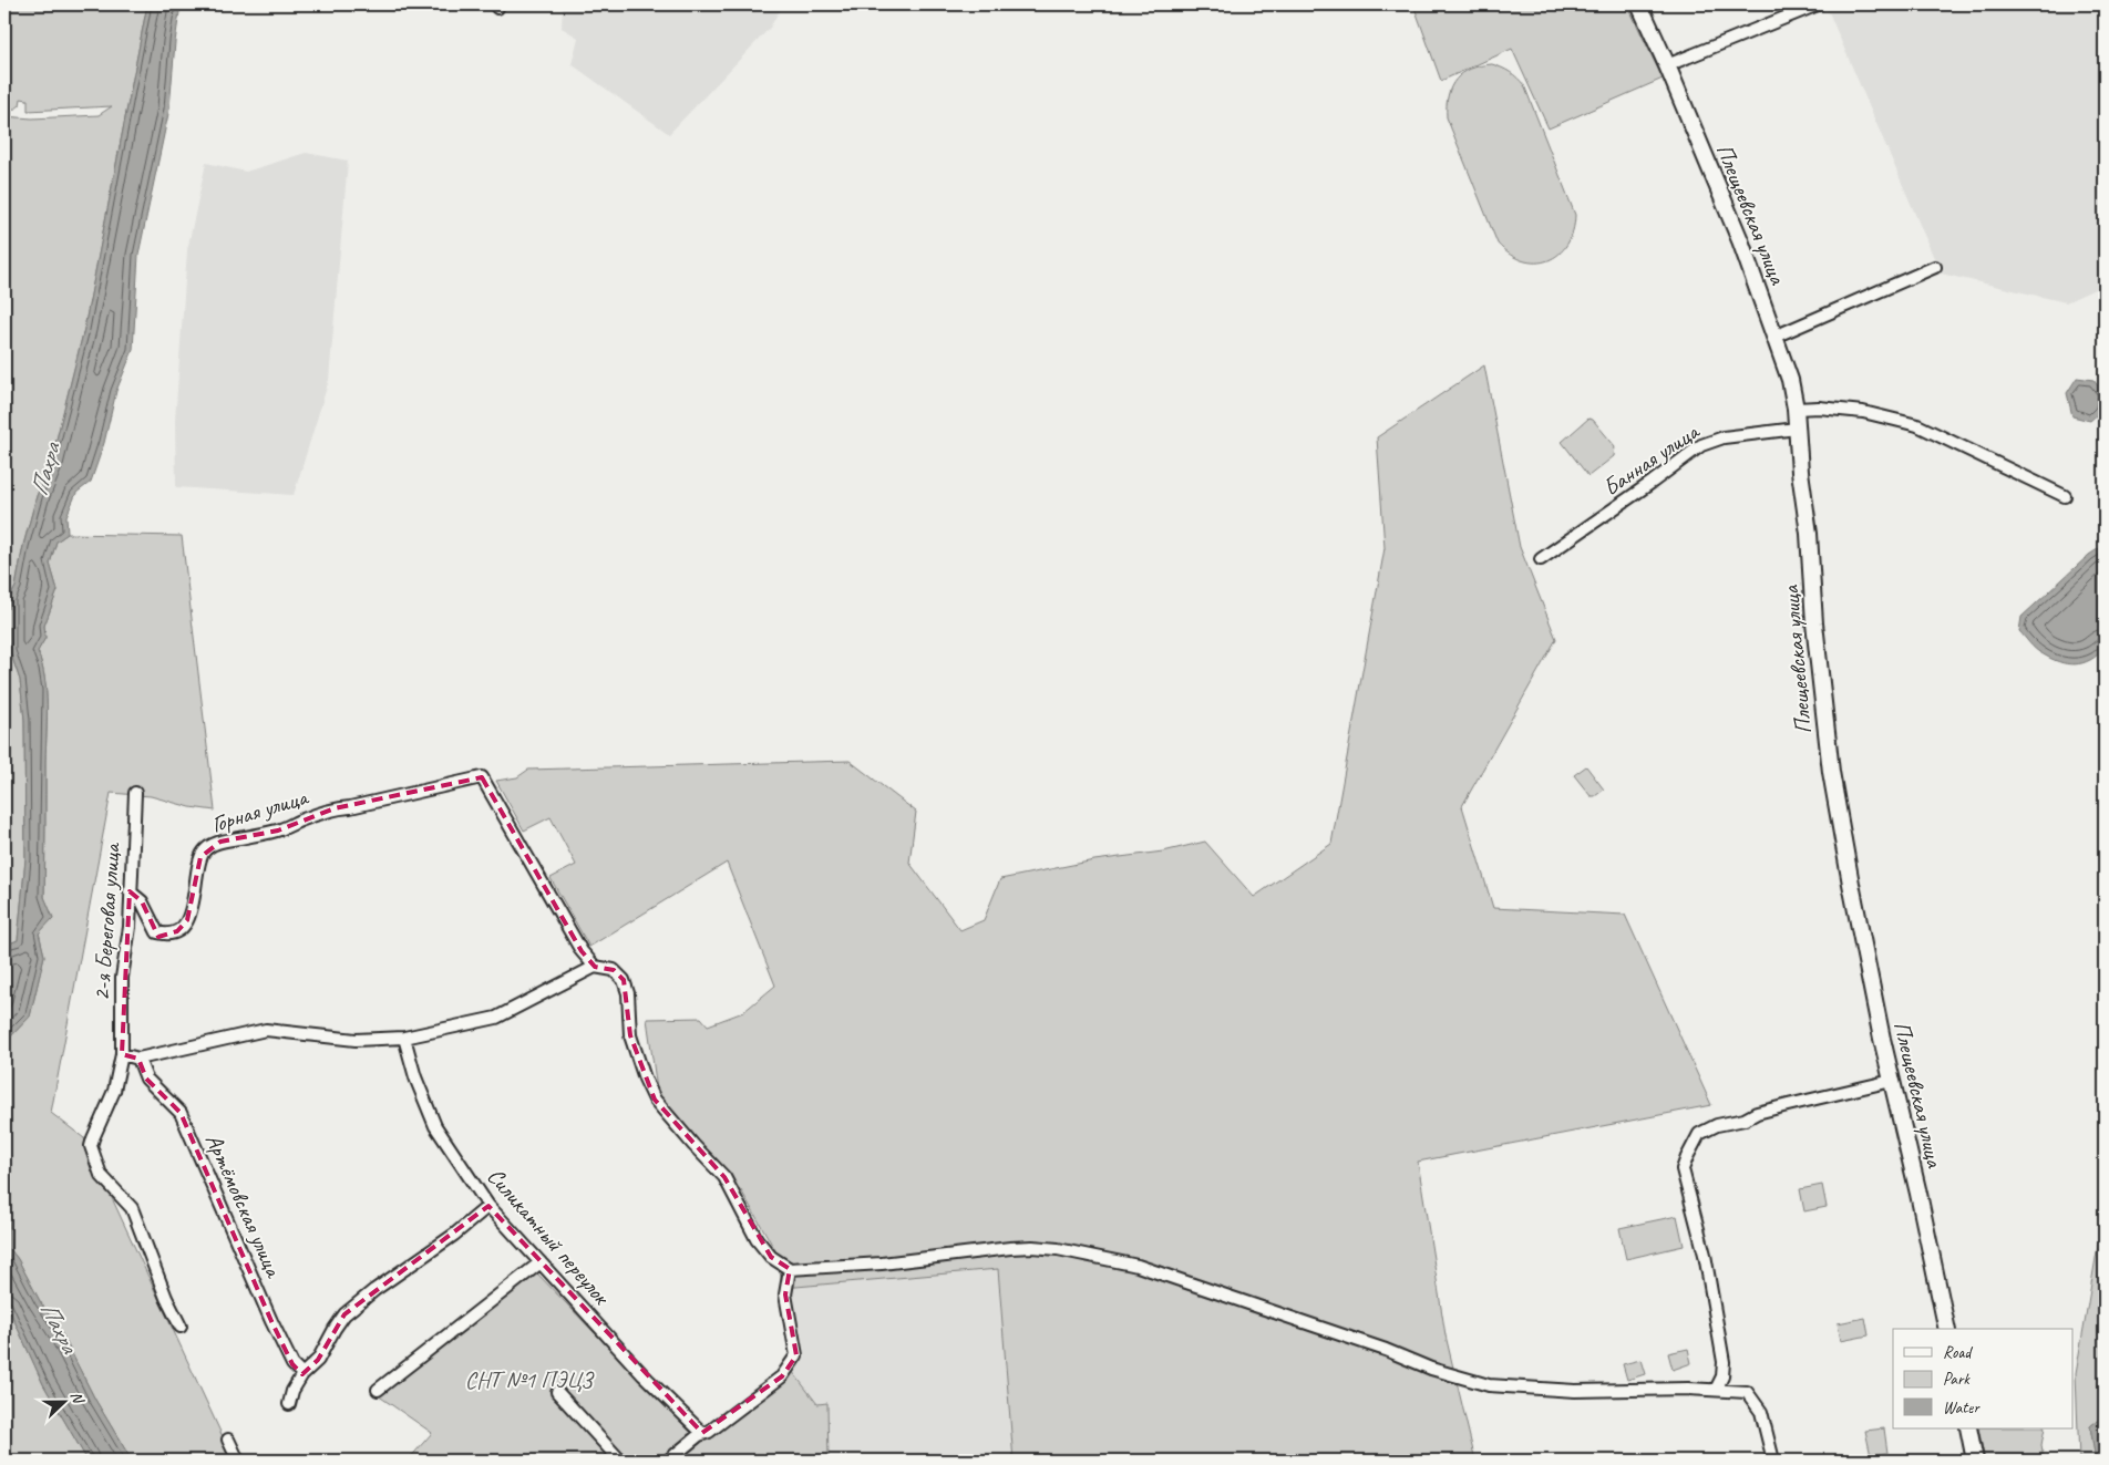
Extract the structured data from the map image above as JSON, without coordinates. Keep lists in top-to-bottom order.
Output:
{
  "streets": {
    "street": [
      "Плещеевская улица",
      "Банная улица",
      "Горная улица",
      "2-я Береговая улица",
      "Артёмовская улица",
      "Силикатный переулок"
    ]
  },
  "crossings": [
    ["Плещеевская улица", "Банная улица"],
    ["Горная улица", "2-я Береговая улица"]
  ],
  "water": ["Пахра"],
  "parks": ["СНТ №1 ПЭЦЗ"],
  "legend": ["Road", "Park", "Water"],
  "north": "right"
}
